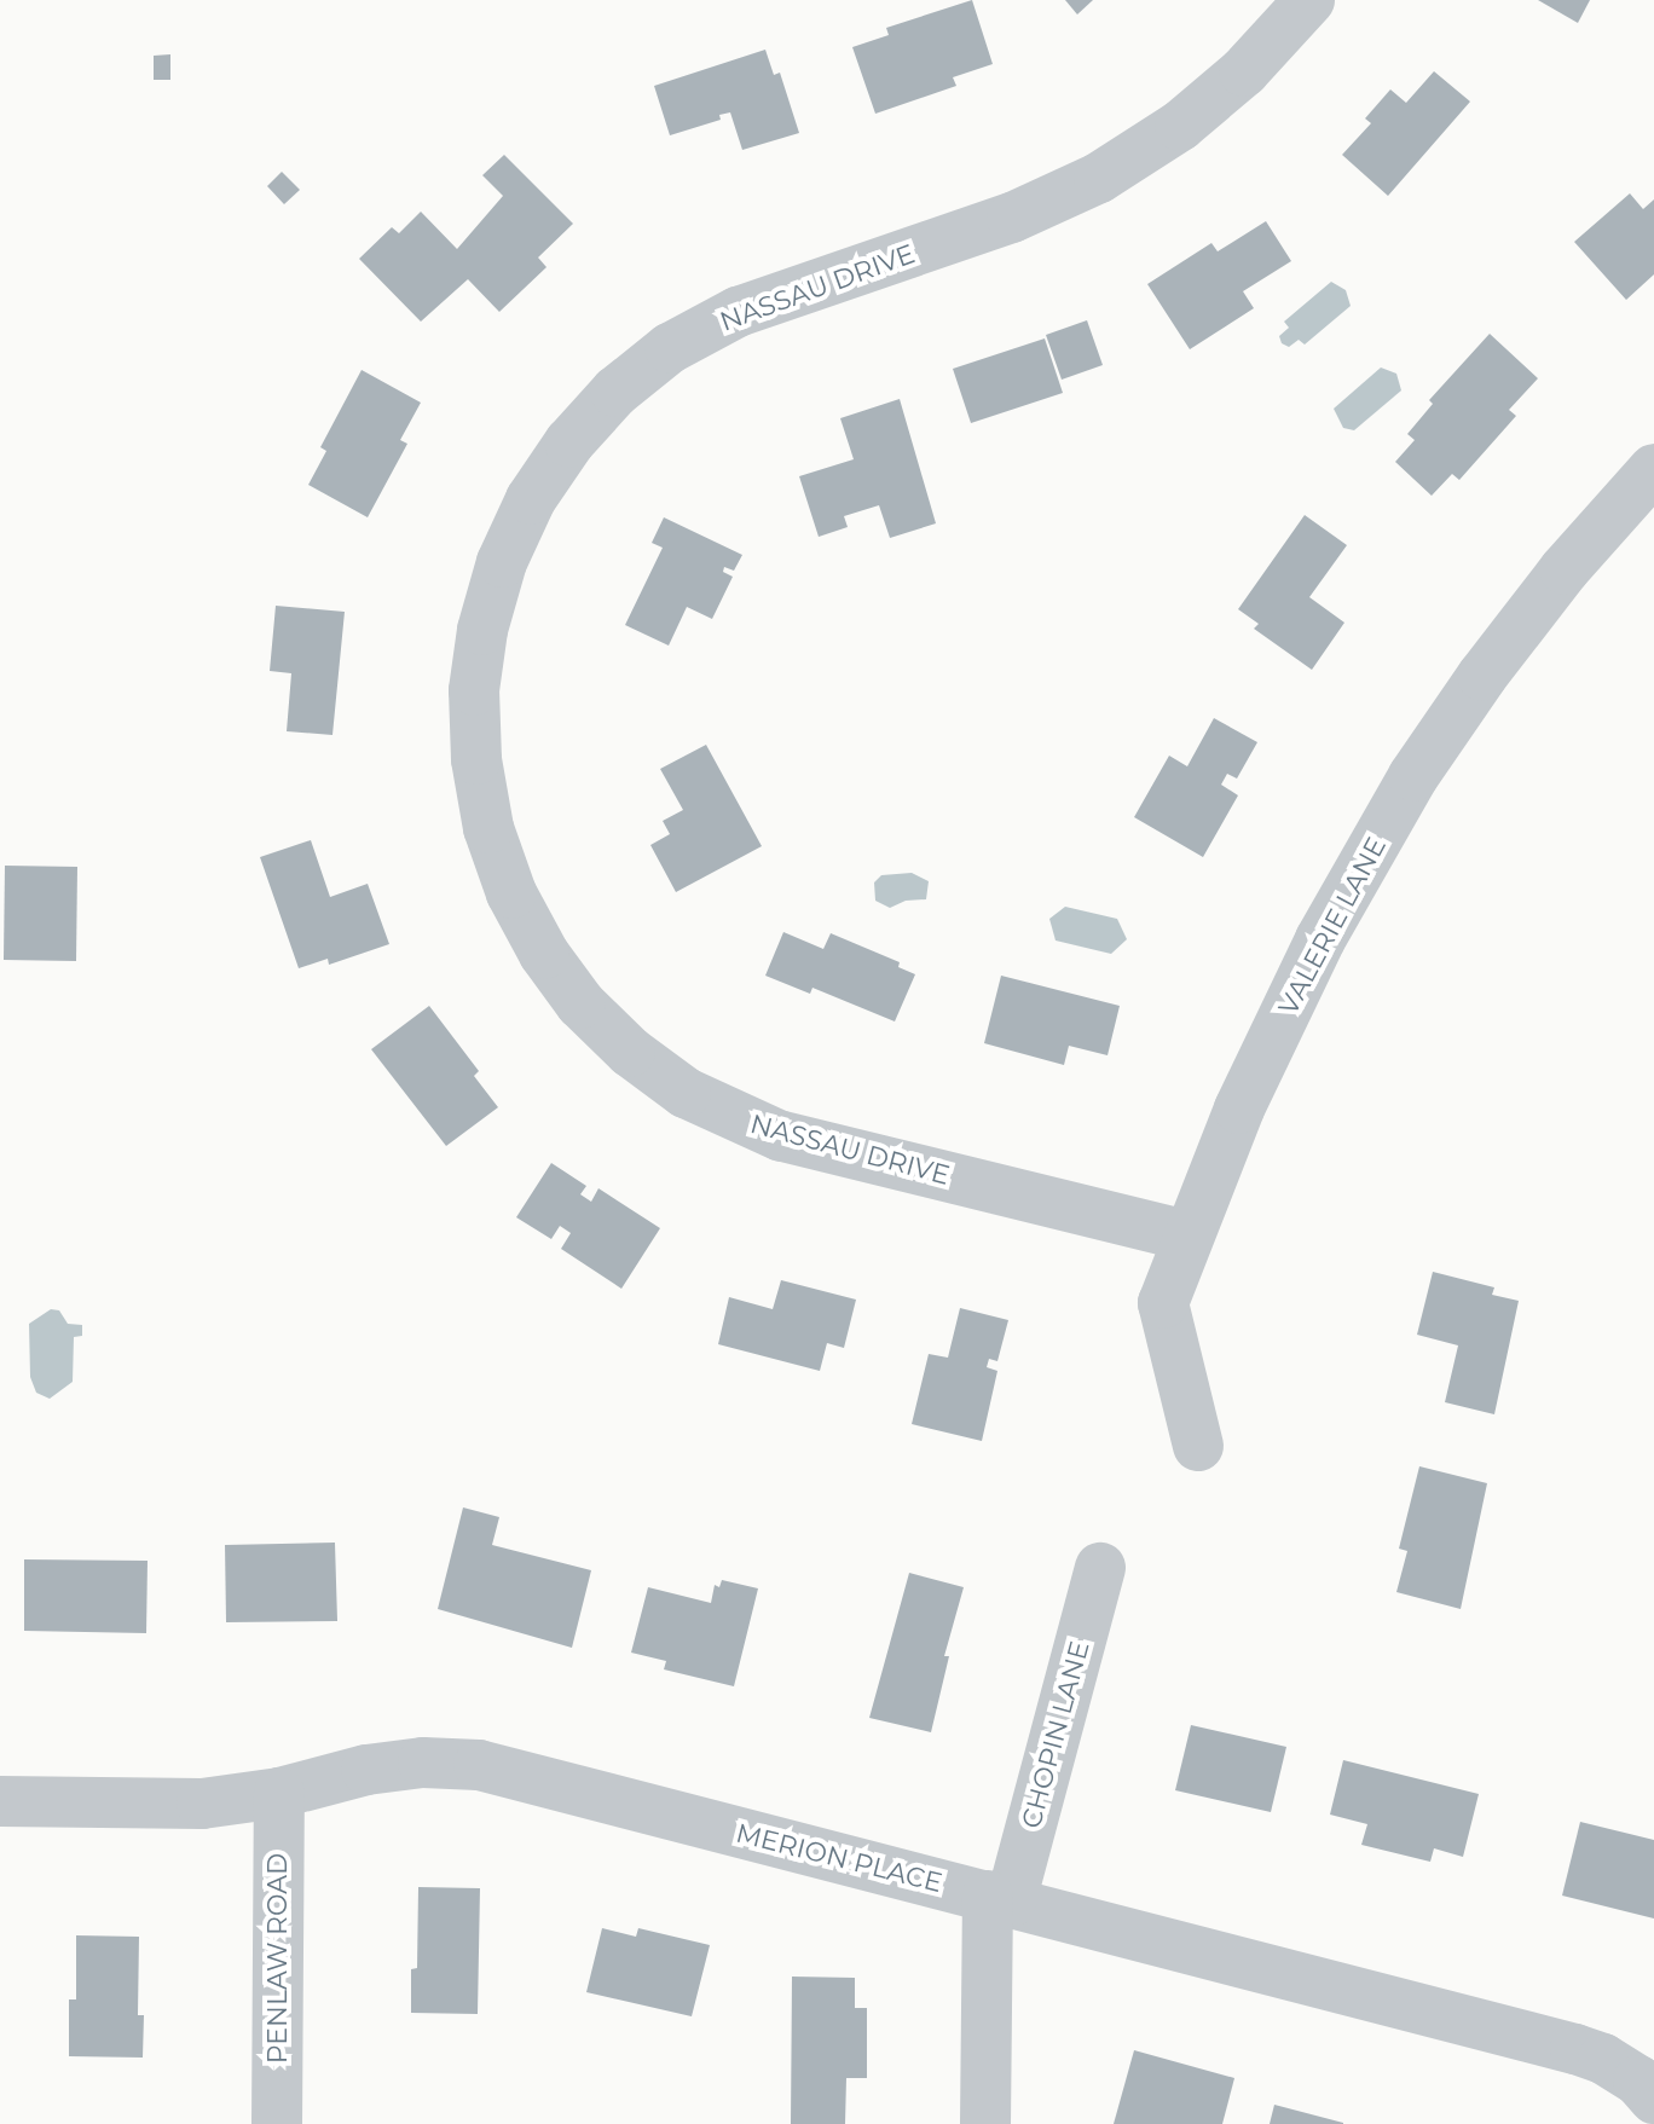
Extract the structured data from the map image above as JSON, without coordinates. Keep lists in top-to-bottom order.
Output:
{
  "streets": {
    "street": [
      "NASSAU DRIVE",
      "VALERIE LANE",
      "CHOPIN LANE",
      "MERION PLACE",
      "PENLAW ROAD"
    ]
  },
  "crossings": [
    ["NASSAU DRIVE", "VALERIE LANE"],
    ["CHOPIN LANE", "MERION PLACE"],
    ["MERION PLACE", "PENLAW ROAD"]
  ]
}
